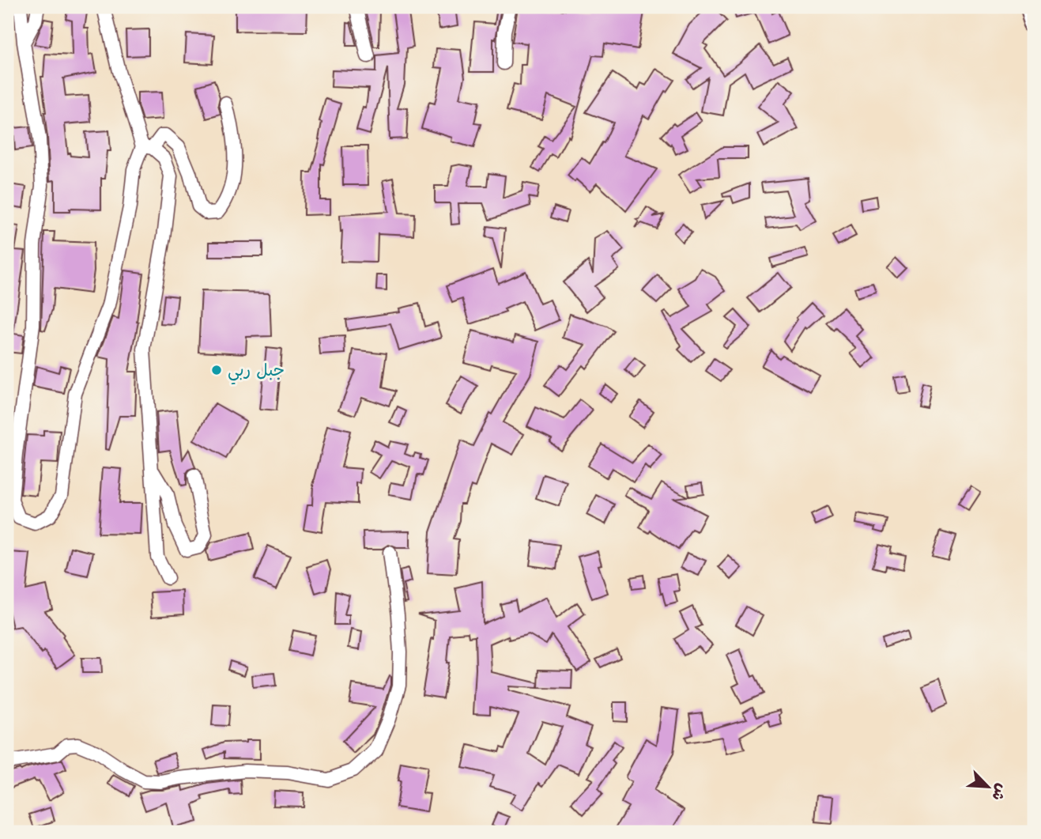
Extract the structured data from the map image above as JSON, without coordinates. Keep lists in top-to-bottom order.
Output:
{
  "places": ["جبل ربي"],
  "north": "bottom right"
}
